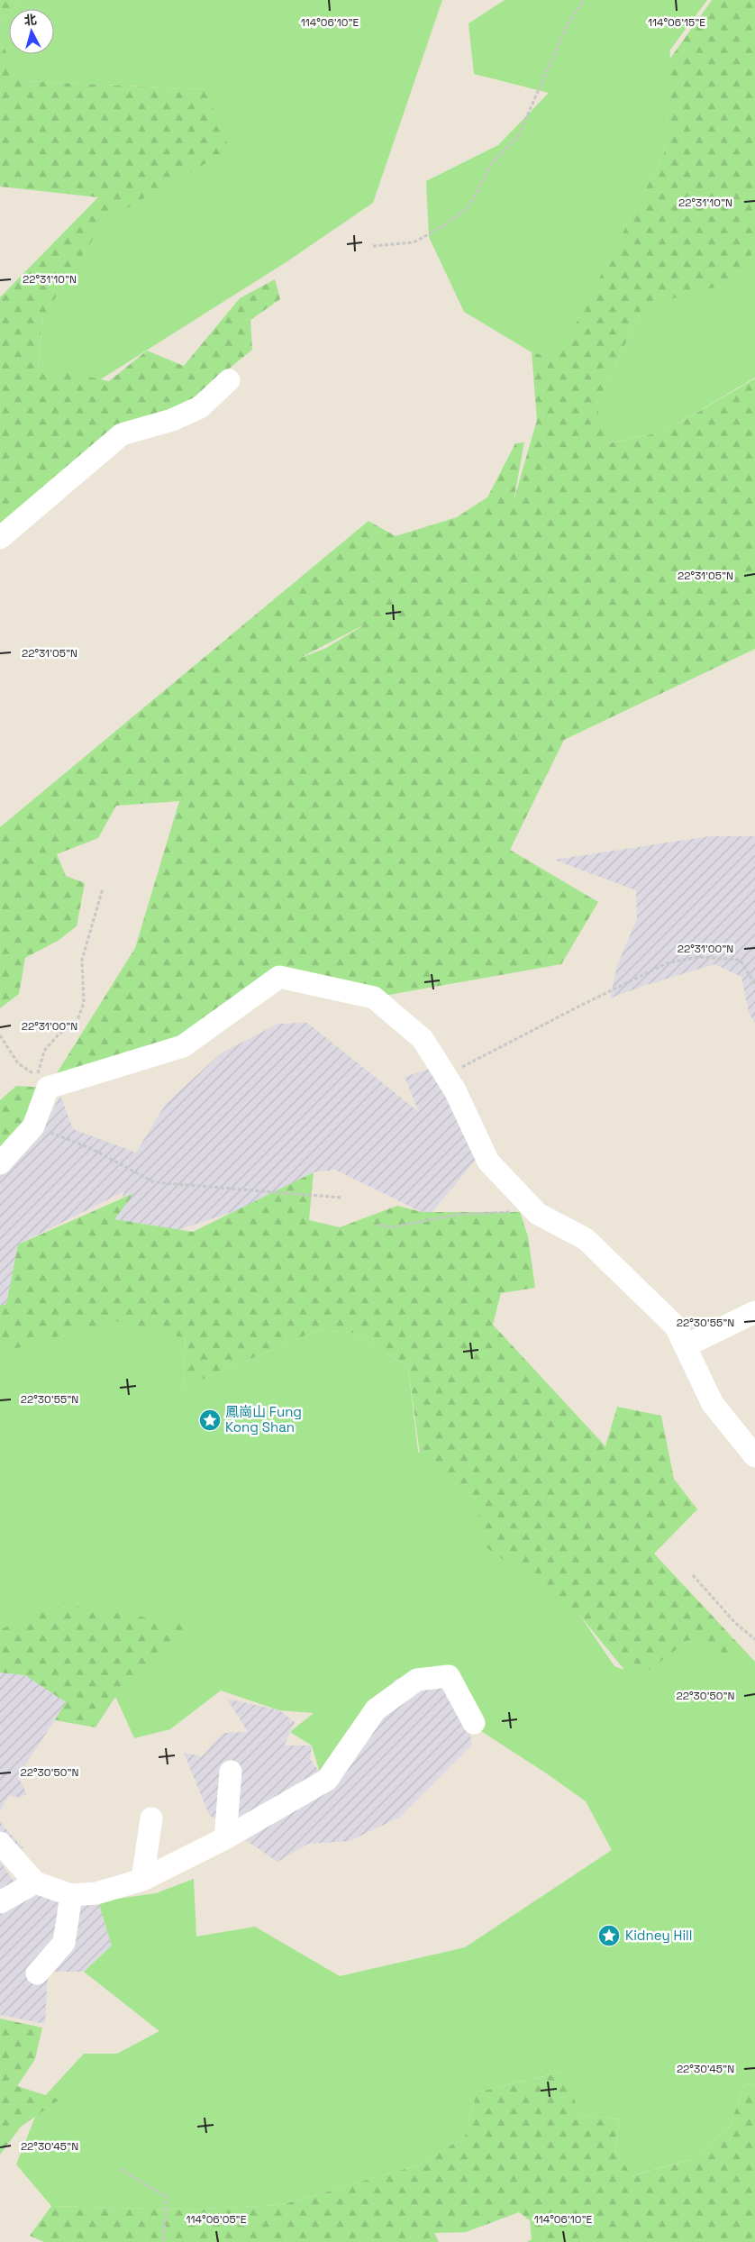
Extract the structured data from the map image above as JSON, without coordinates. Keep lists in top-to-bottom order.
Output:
{
  "places": {
    "place": ["鳳崗山 Fung Kong Shan", "Kidney Hill"]
  },
  "north": "top",
  "coordinates": [
    "114°06'10\"E",
    "114°06'15\"E",
    "22°31'10\"N",
    "22°31'05\"N",
    "22°31'00\"N",
    "22°30'55\"N",
    "22°30'50\"N",
    "22°30'45\"N",
    "114°06'05\"E"
  ]
}
